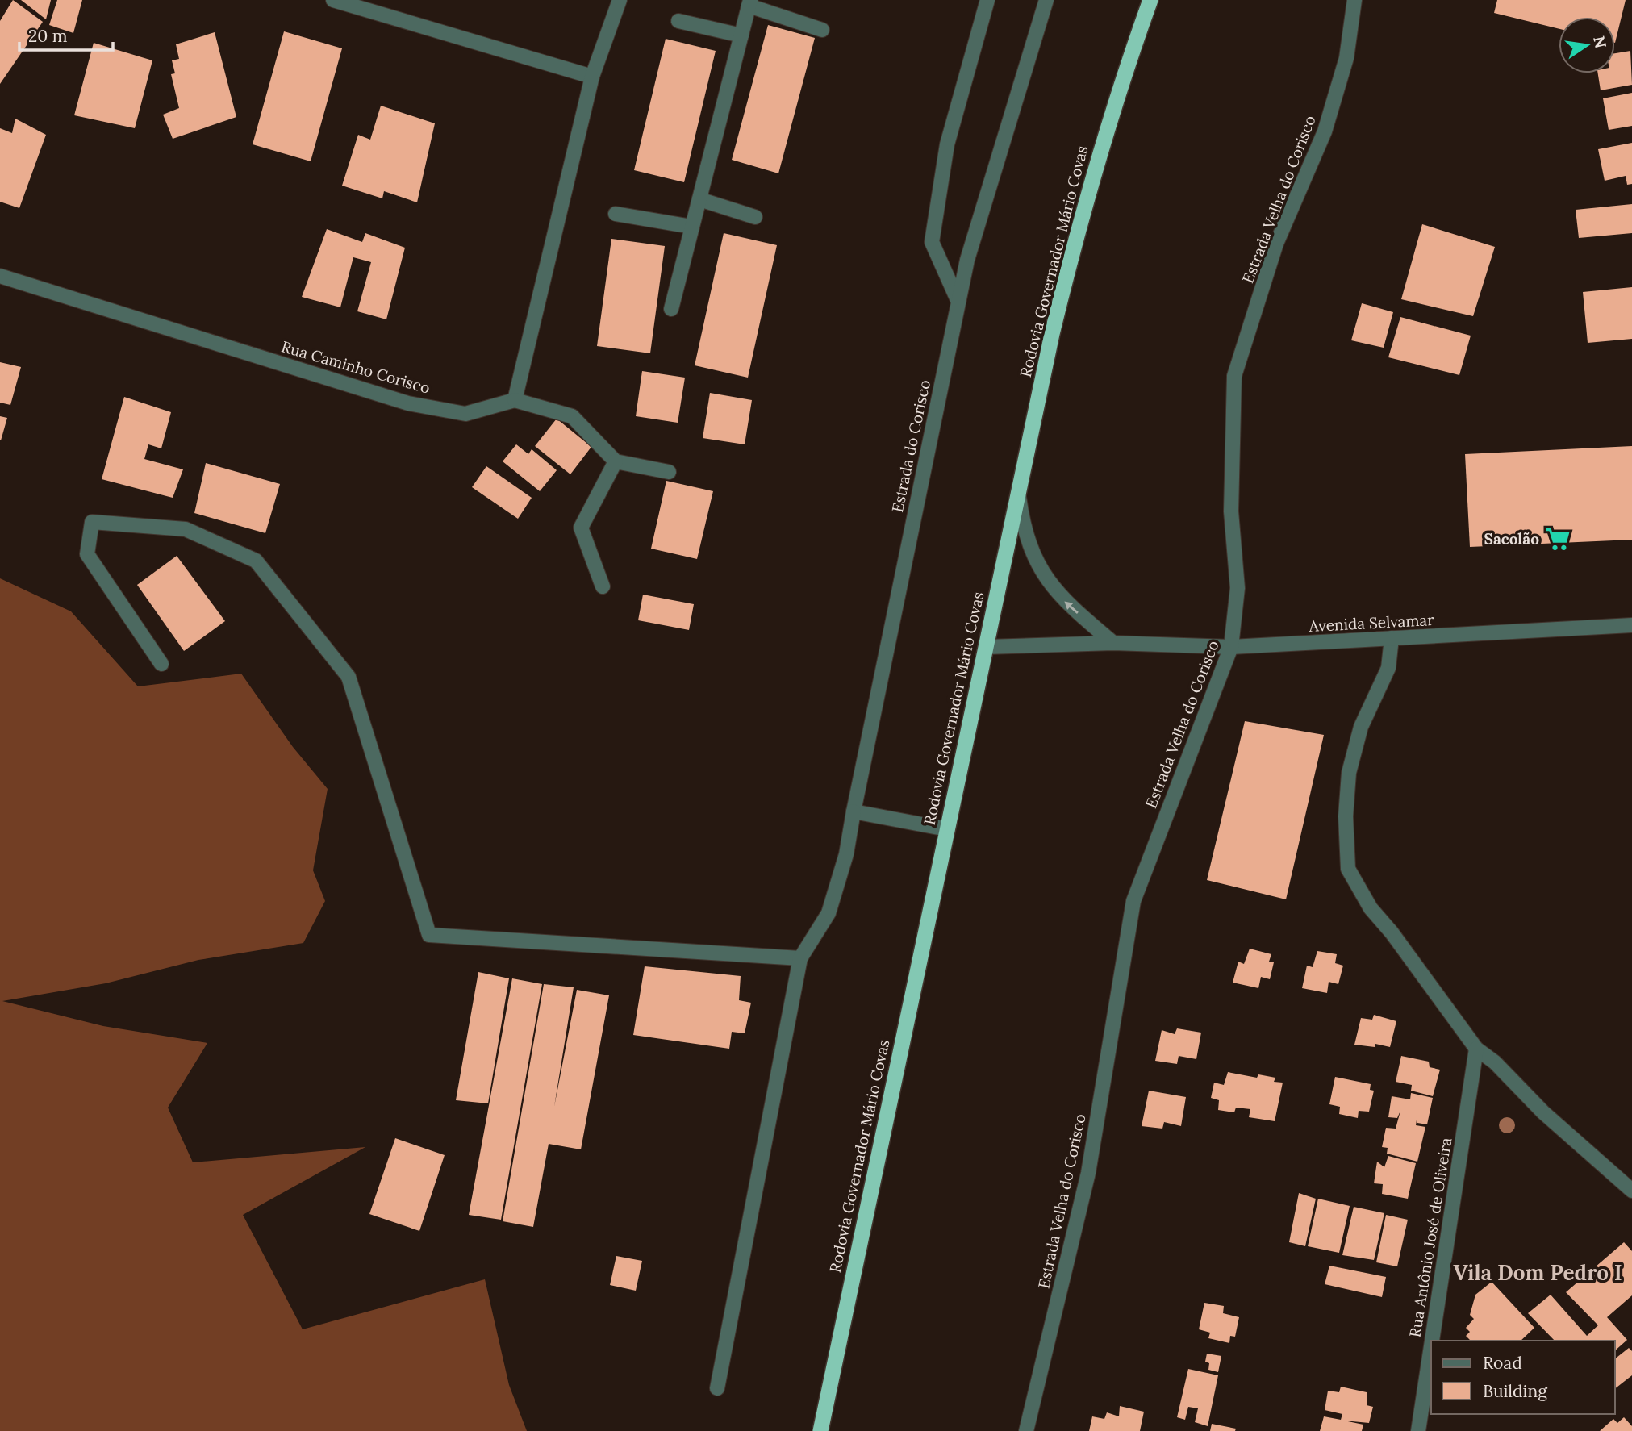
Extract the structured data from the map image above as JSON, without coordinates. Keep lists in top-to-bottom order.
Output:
{
  "streets": {
    "highway": ["Rodovia Governador Mário Covas"],
    "street": [
      "Estrada Velha do Corisco",
      "Rua Caminho Corisco",
      "Estrada do Corisco",
      "Avenida Selvamar",
      "Rua Antônio José de Oliveira"
    ]
  },
  "crossings": [
    ["Estrada Velha do Corisco", "Avenida Selvamar"],
    ["Rodovia Governador Mário Covas", "Avenida Selvamar"]
  ],
  "districts": ["Vila Dom Pedro I"],
  "places": {
    "supermarket": ["Sacolão"]
  },
  "legend": ["Road", "Building"],
  "scale_bar": "20 m",
  "north": "right"
}
